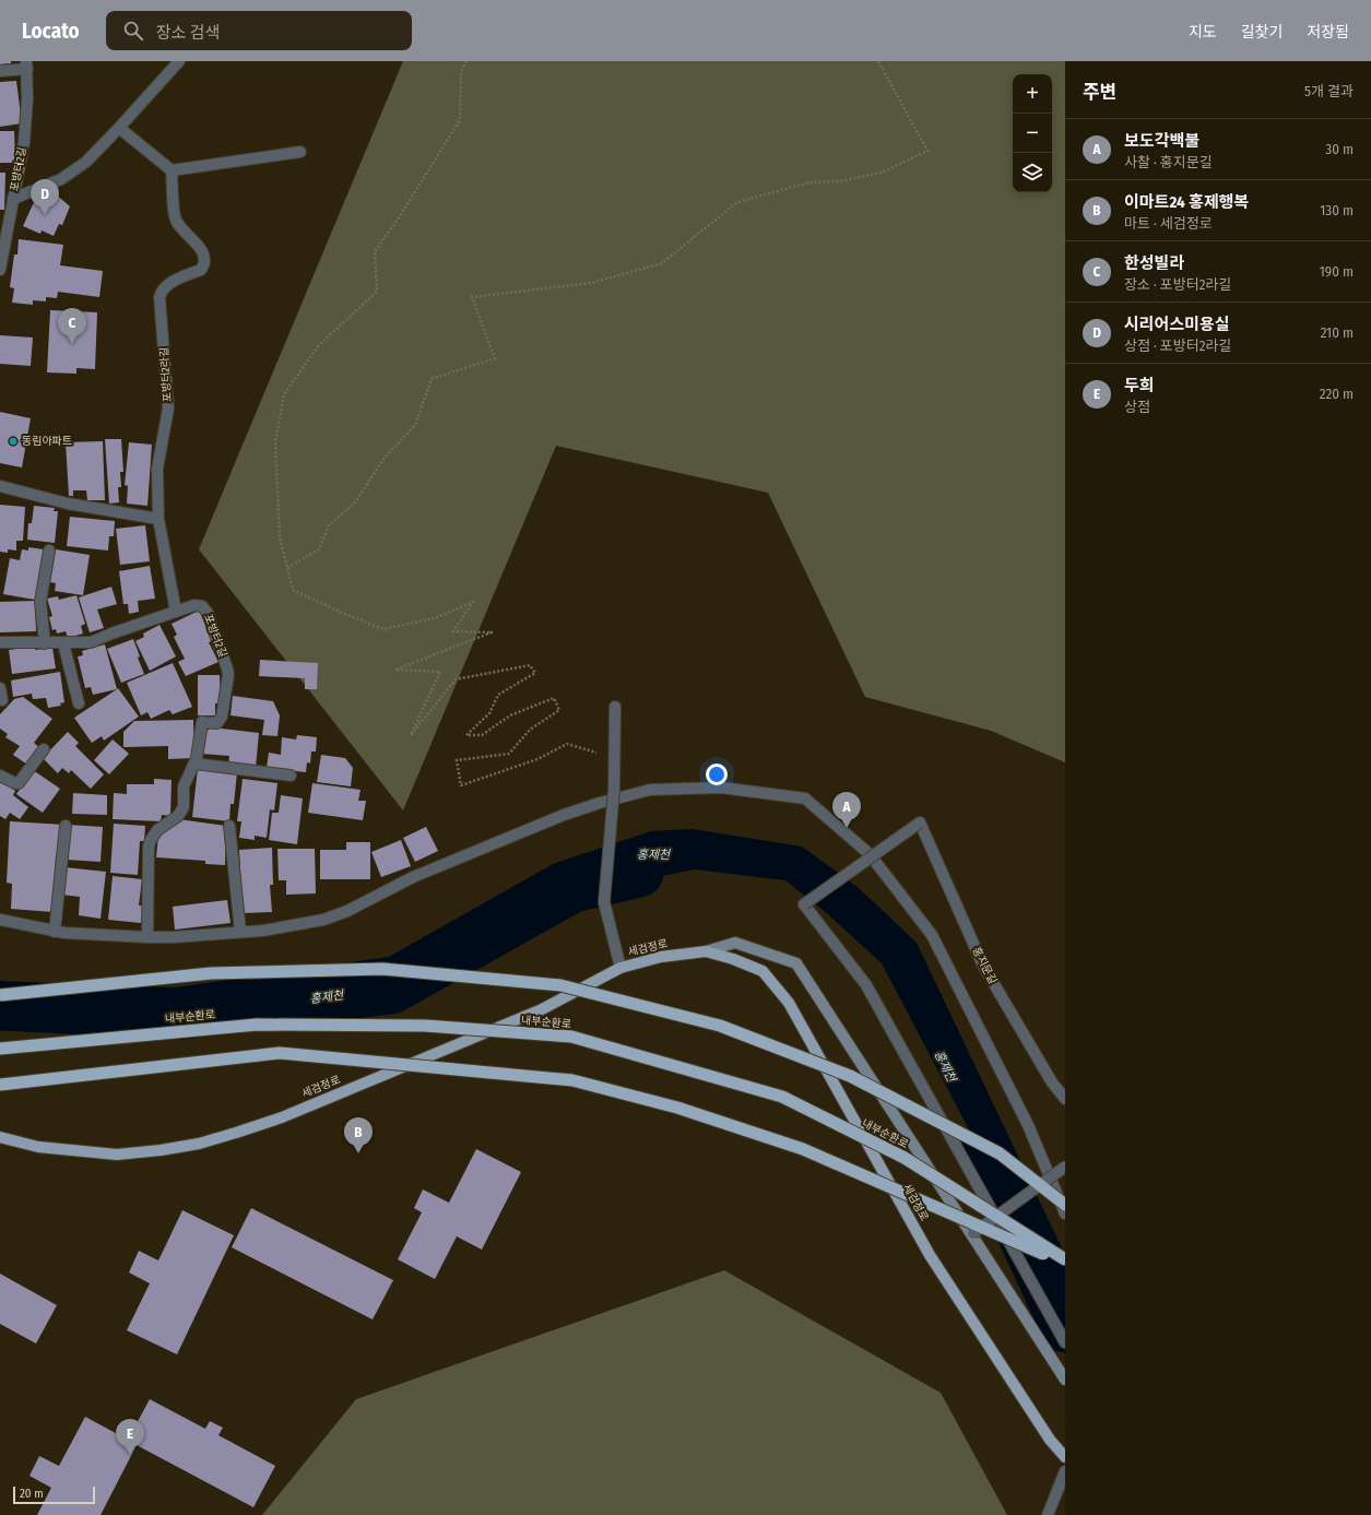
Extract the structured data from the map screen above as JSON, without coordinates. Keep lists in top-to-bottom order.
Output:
{
  "streets": {
    "highway": ["내부순환로"],
    "main road": ["세검정로"],
    "street": ["포방터2길", "포방터2라길", "홍지문길"]
  },
  "crossings": [
    ["포방터2길", "포방터2라길"]
  ],
  "water": ["홍제천"],
  "places": ["동림아파트"],
  "scale_bar": "20 m",
  "page": {
    "header": "Locato",
    "search": "장소 검색",
    "nav": ["지도", "길찾기", "저장됨"],
    "heading": ["주변", "5개 결과"],
    "map_buttons": ["+", "−"],
    "list": [
      {
        "mark": "A",
        "name": "보도각백불",
        "note": "사찰 · 홍지문길",
        "value": "30 m"
      },
      {
        "mark": "B",
        "name": "이마트24 홍제행복",
        "note": "마트 · 세검정로",
        "value": "130 m"
      },
      {
        "mark": "C",
        "name": "한성빌라",
        "note": "장소 · 포방터2라길",
        "value": "190 m"
      },
      {
        "mark": "D",
        "name": "시리어스미용실",
        "note": "상점 · 포방터2라길",
        "value": "210 m"
      },
      {
        "mark": "E",
        "name": "두희",
        "note": "상점",
        "value": "220 m"
      }
    ],
    "pins": [
      "D",
      "C",
      "A",
      "B",
      "E"
    ],
    "scale": "20 m"
  }
}
